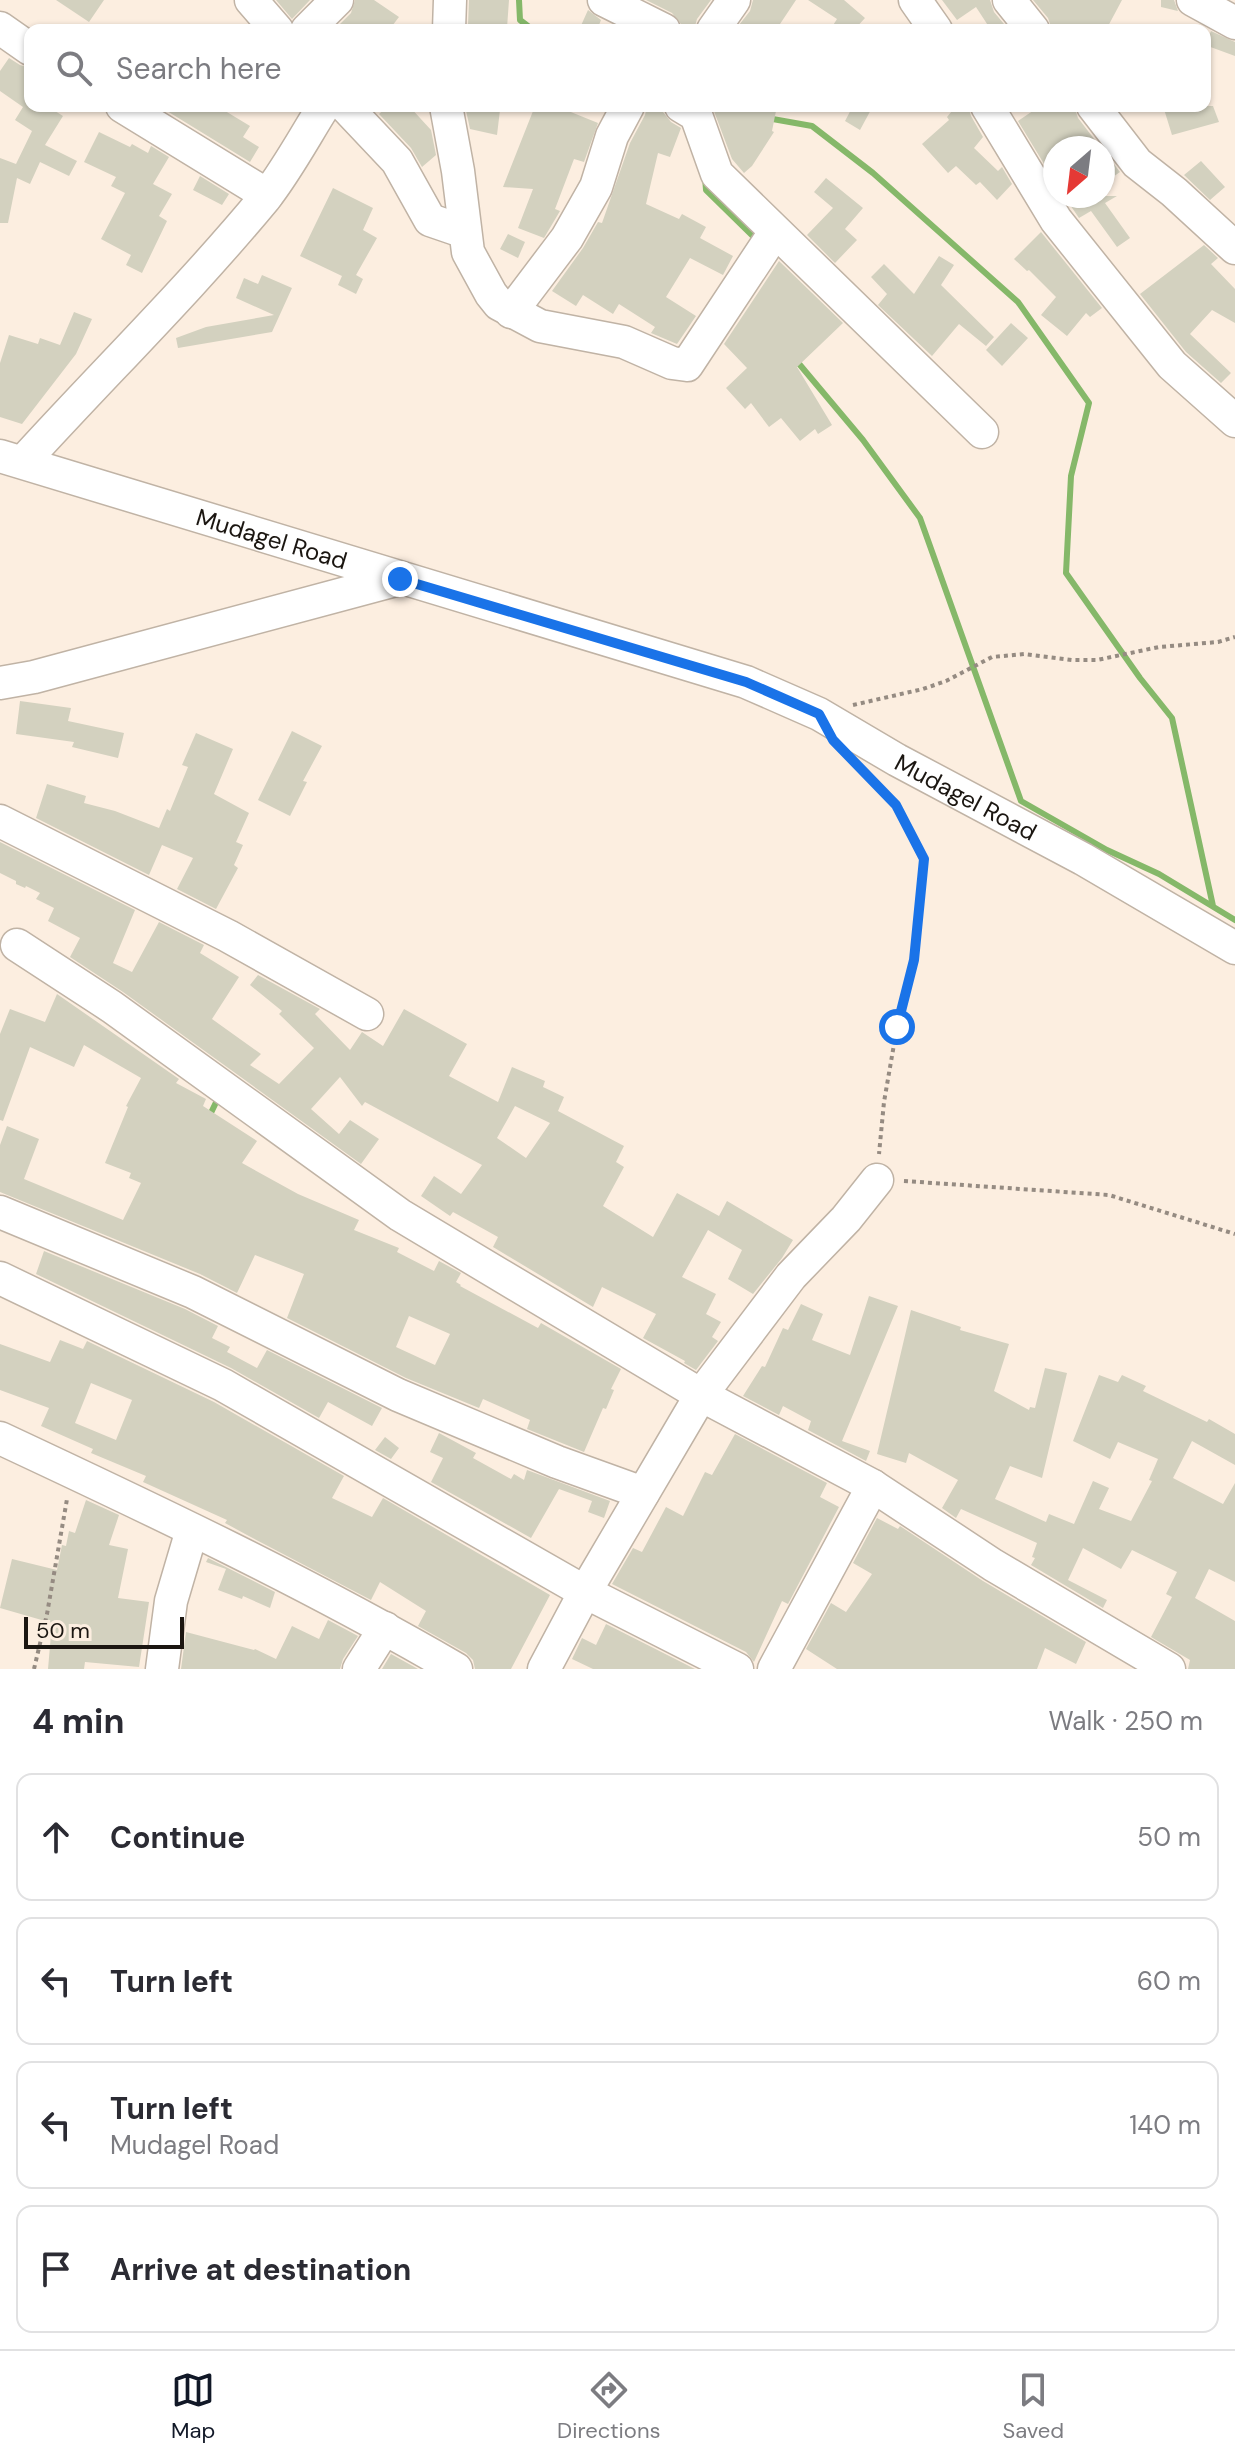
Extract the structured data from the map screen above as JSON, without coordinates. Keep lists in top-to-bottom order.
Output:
{
  "streets": {
    "street": ["Mudagel Road"]
  },
  "scale_bar": "50 m",
  "north": "bottom left",
  "page": {
    "search": "Search here",
    "scale": "50 m",
    "heading": ["4 min", "Walk · 250 m"],
    "list": [
      ["Continue", "50 m"],
      ["Turn left", "60 m"],
      ["Turn left", "Mudagel Road", "140 m"],
      "Arrive at destination"
    ],
    "nav": ["Map", "Directions", "Saved"]
  }
}
